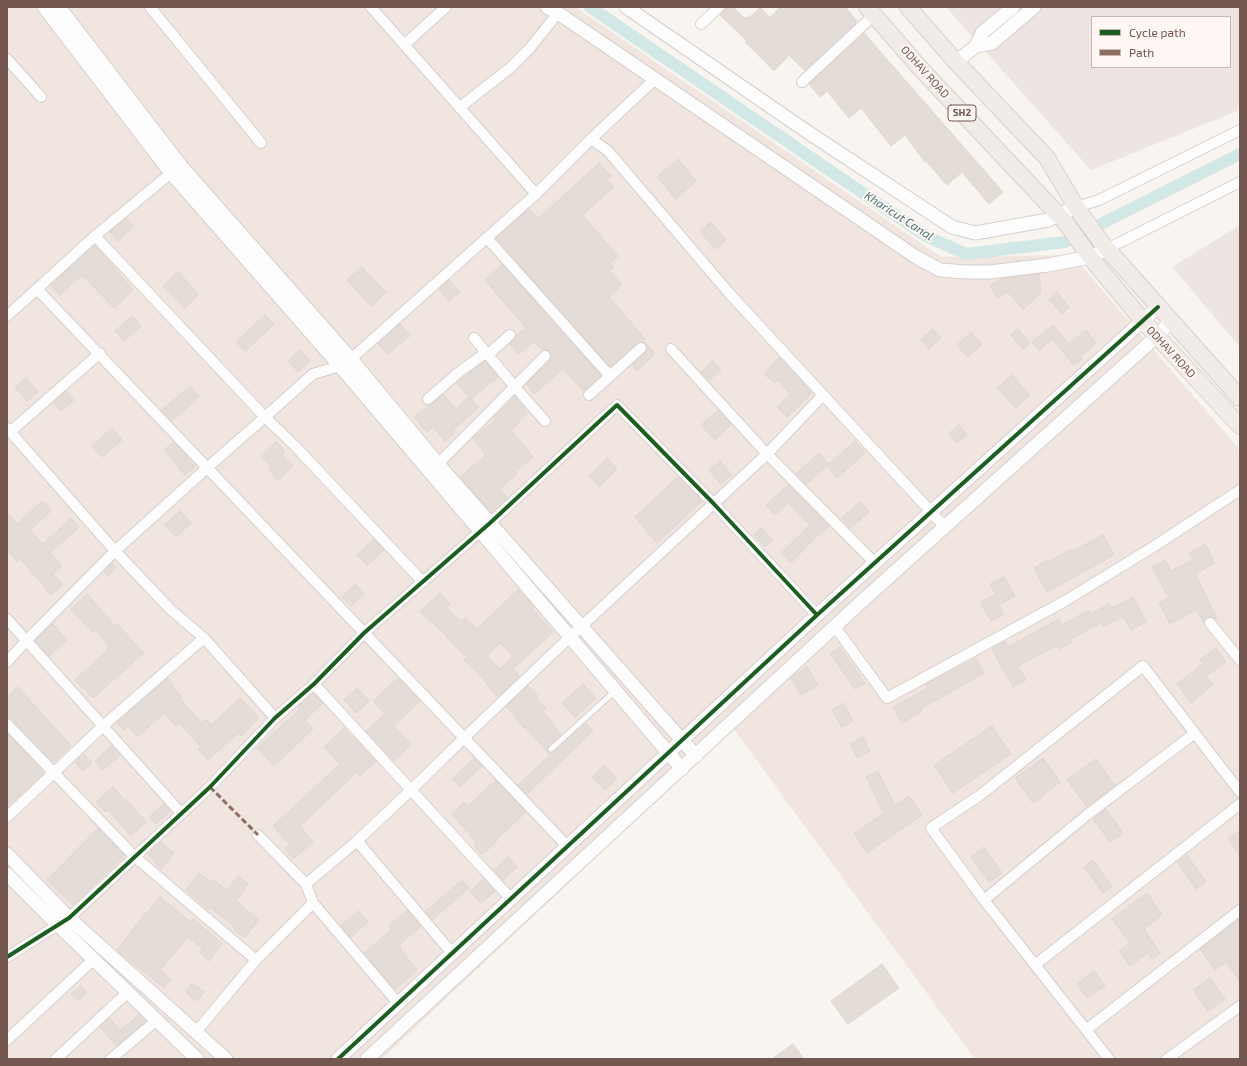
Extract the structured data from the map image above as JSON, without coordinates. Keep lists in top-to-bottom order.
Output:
{
  "streets": {
    "main road": ["ODHAV ROAD", "SH2"]
  },
  "crossings": [
    ["ODHAV ROAD", "SH2"]
  ],
  "water": ["Kharicut Canal"],
  "legend": ["Cycle path", "Path"]
}
